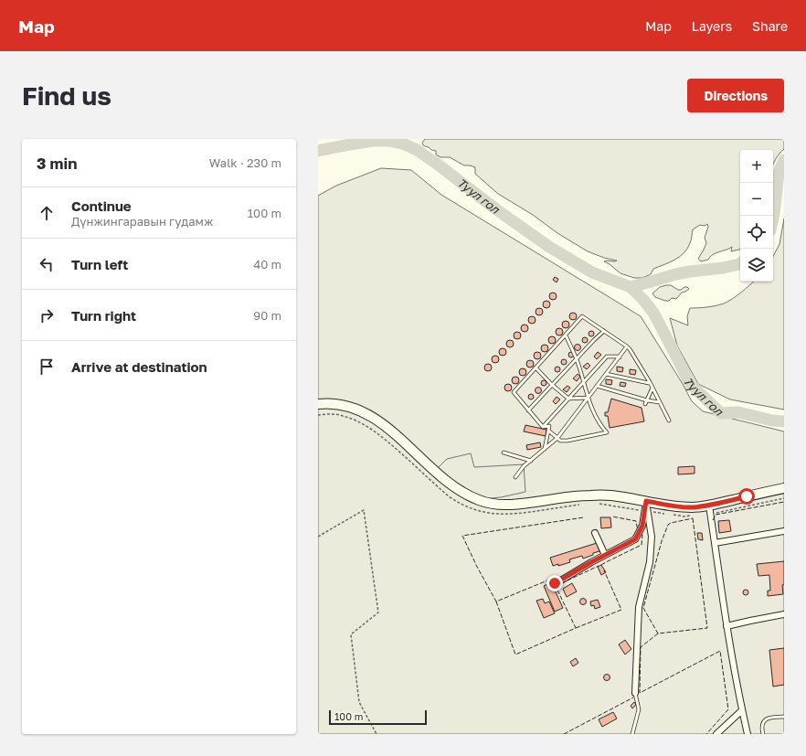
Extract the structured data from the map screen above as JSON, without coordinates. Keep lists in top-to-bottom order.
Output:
{
  "water": ["Туул гол"],
  "scale_bar": "100 m",
  "page": {
    "header": "Map",
    "nav": ["Map", "Layers", "Share"],
    "buttons": "Directions",
    "title": "Find us",
    "heading": ["3 min", "Walk · 230 m"],
    "map_buttons": ["+", "−"],
    "list": [
      ["Continue", "Дүнжингаравын гудамж", "100 m"],
      ["Turn left", "40 m"],
      ["Turn right", "90 m"],
      "Arrive at destination"
    ],
    "scale": "100 m"
  }
}
